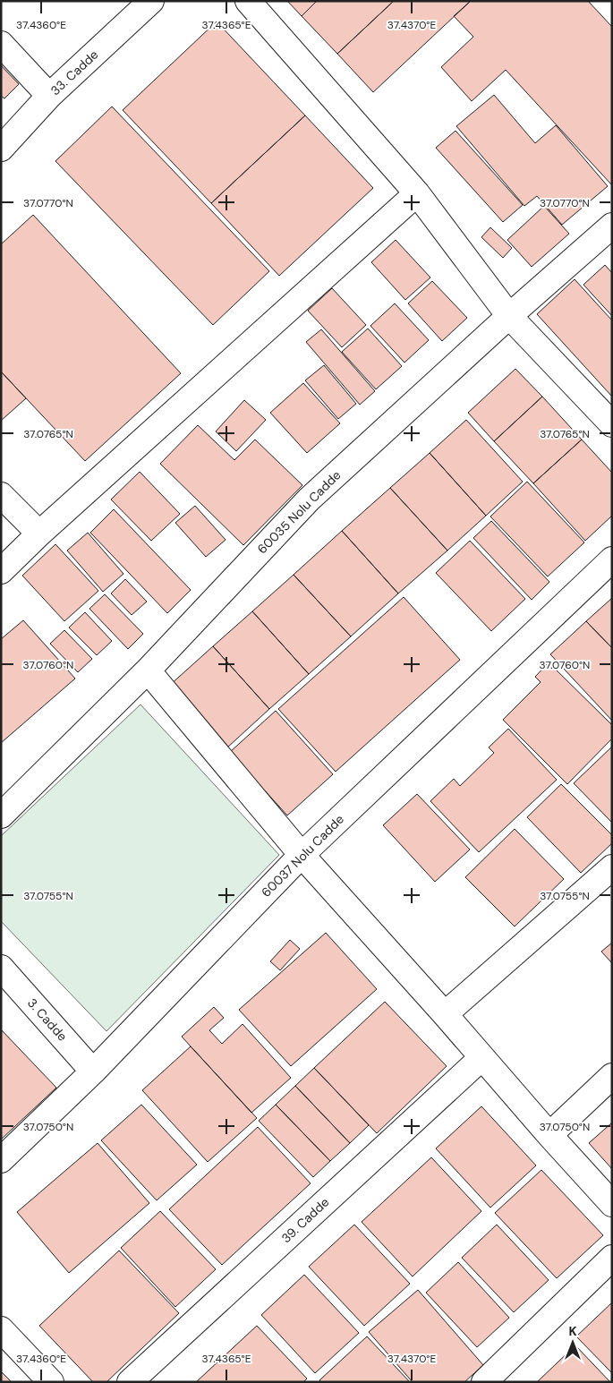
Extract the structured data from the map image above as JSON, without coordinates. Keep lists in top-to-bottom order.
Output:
{
  "streets": {
    "street": [
      "33. Cadde",
      "60035 Nolu Cadde",
      "60037 Nolu Cadde",
      "3. Cadde",
      "39. Cadde"
    ]
  },
  "crossings": [
    ["60037 Nolu Cadde", "3. Cadde"]
  ],
  "north": "top",
  "coordinates": [
    "37.4360°E",
    "37.4365°E",
    "37.4370°E",
    "37.0770°N",
    "37.0765°N",
    "37.0760°N",
    "37.0755°N",
    "37.0750°N"
  ]
}
